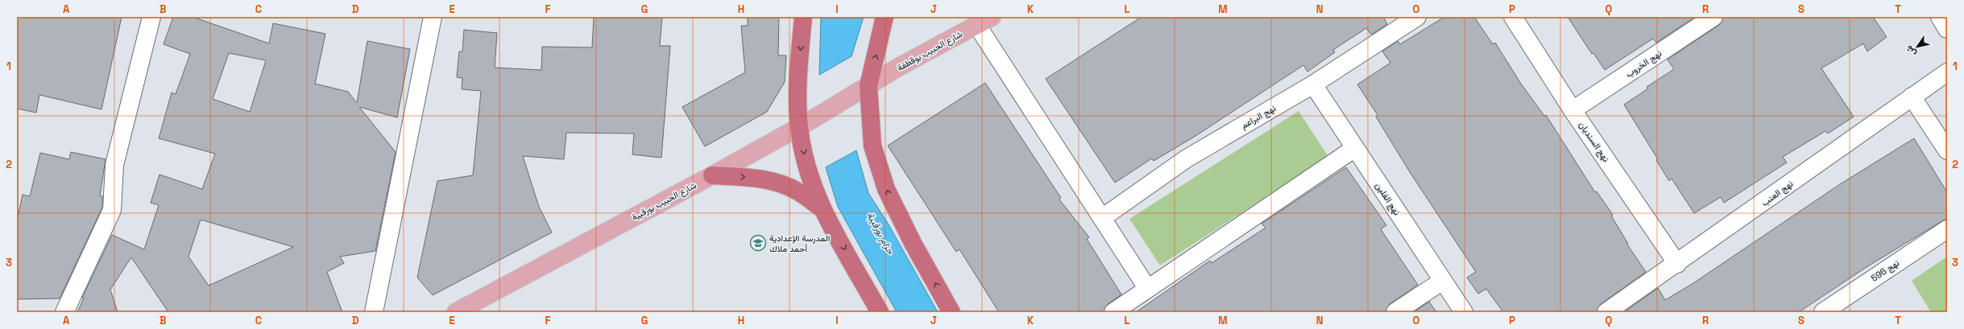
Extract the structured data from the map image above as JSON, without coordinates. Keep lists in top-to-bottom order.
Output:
{
  "streets": {
    "main road": ["شارع الحبيب بوقطفة", "شارع الحبيب بورقيبة"],
    "street": [
      "نهج الخروب",
      "نهج البراعم",
      "نهج السنديان",
      "نهج العنب",
      "نهج الفلين",
      "نهج 596"
    ]
  },
  "crossings": [
    ["شارع الحبيب بوقطفة", "شارع الحبيب بورقيبة"],
    ["نهج الخروب", "نهج السنديان"],
    ["نهج البراعم", "نهج الفلين"],
    ["نهج السنديان", "نهج العنب"]
  ],
  "water": ["حزام بورقيبة"],
  "places": {
    "school or university": ["المدرسة الإعدادية أحمد ملاك"]
  },
  "north": "bottom left",
  "grid": {
    "columns": [
      "A",
      "B",
      "C",
      "D",
      "E",
      "F",
      "G",
      "H",
      "I",
      "J",
      "K",
      "L",
      "M",
      "N",
      "O",
      "P",
      "Q",
      "R",
      "S",
      "T"
    ],
    "rows": ["1", "2", "3"]
  }
}
